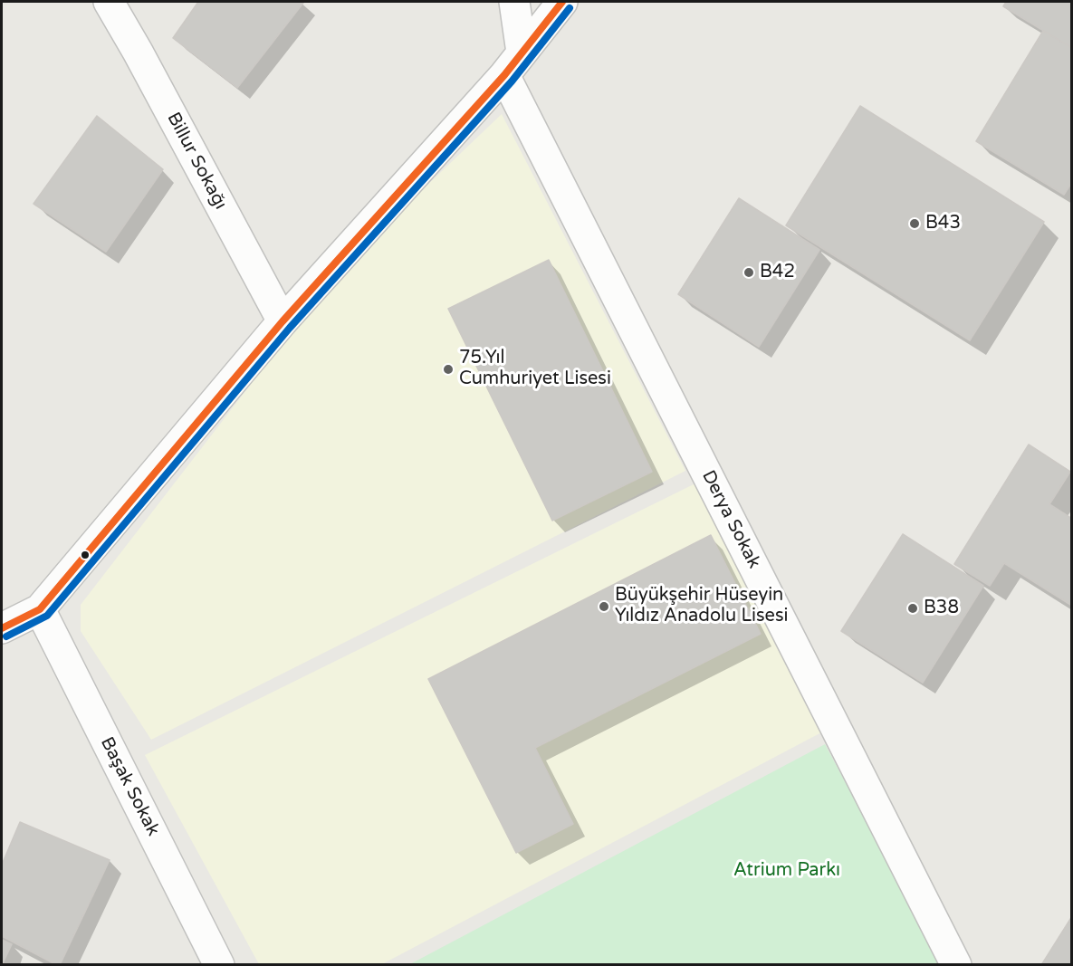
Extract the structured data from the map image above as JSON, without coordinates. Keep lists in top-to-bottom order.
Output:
{
  "streets": {
    "street": ["Billur Sokağı", "Derya Sokak", "Başak Sokak"]
  },
  "parks": ["Atrium Parkı"],
  "places": [
    "B43",
    "B42",
    "75.Yıl Cumhuriyet Lisesi",
    "Büyükşehir Hüseyin Yıldız Anadolu Lisesi",
    "B38"
  ]
}
